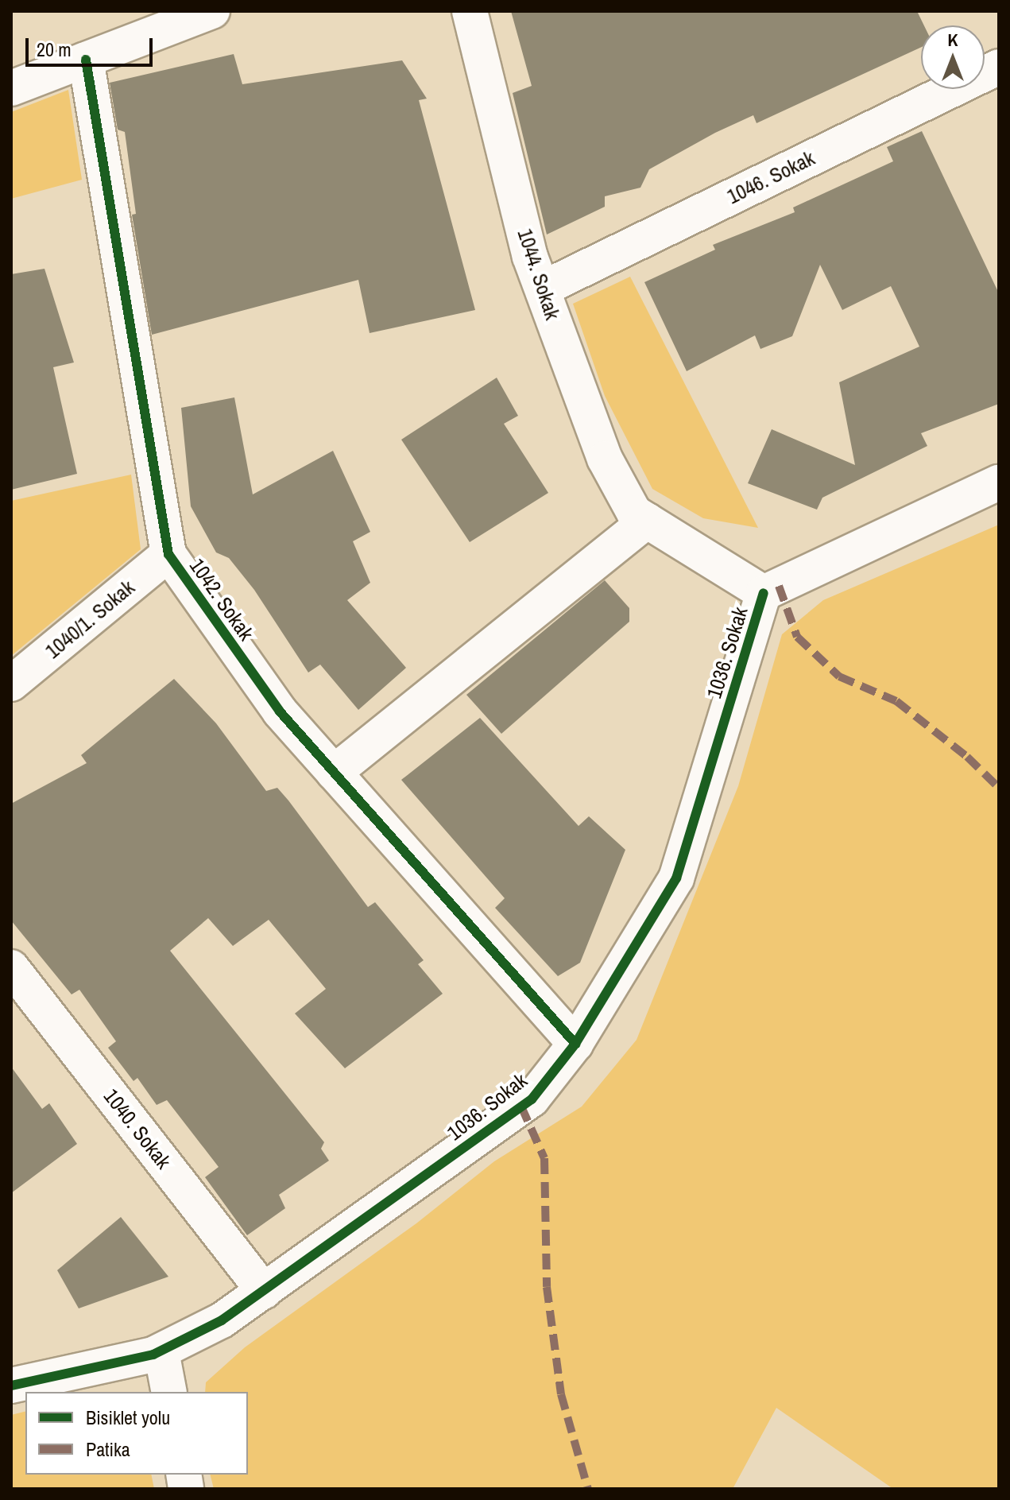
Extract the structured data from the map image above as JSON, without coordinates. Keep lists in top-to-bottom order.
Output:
{
  "streets": {
    "street": [
      "1046. Sokak",
      "1044. Sokak",
      "1042. Sokak",
      "1040/1. Sokak",
      "1036. Sokak",
      "1040. Sokak"
    ]
  },
  "crossings": [
    ["1046. Sokak", "1044. Sokak"],
    ["1044. Sokak", "1036. Sokak"],
    ["1042. Sokak", "1040/1. Sokak"],
    ["1042. Sokak", "1036. Sokak"],
    ["1036. Sokak", "1040. Sokak"]
  ],
  "legend": ["Bisiklet yolu", "Patika"],
  "scale_bar": "20 m",
  "north": "top"
}
